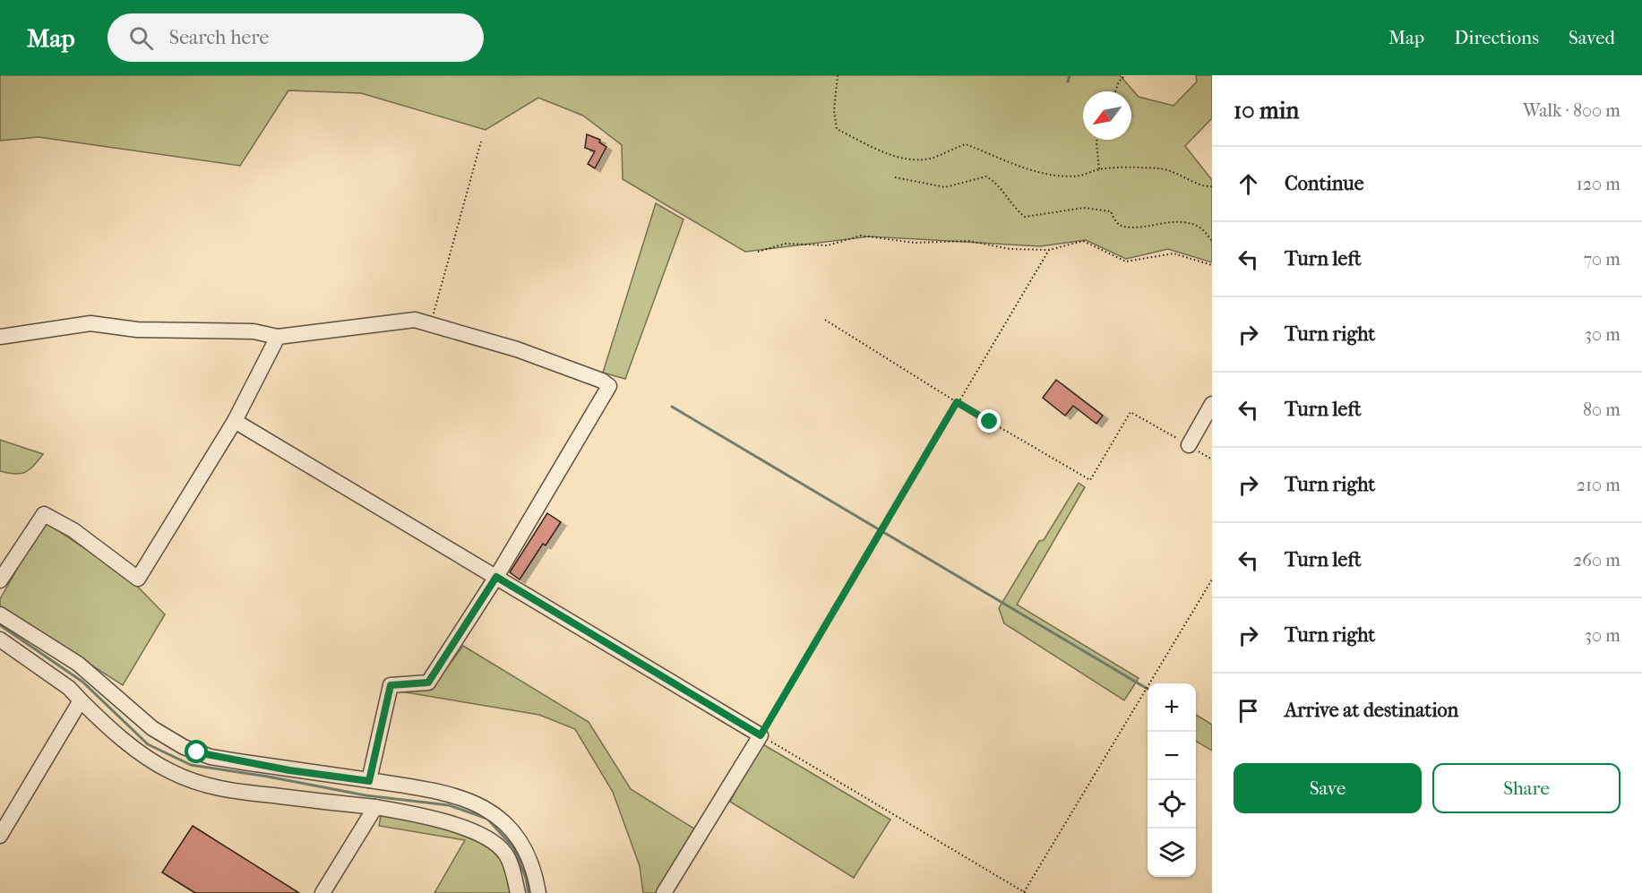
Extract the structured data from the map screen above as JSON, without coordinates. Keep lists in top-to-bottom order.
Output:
{
  "north": "bottom left",
  "page": {
    "header": "Map",
    "search": "Search here",
    "nav": ["Map", "Directions", "Saved"],
    "heading": ["10 min", "Walk · 800 m"],
    "list": [
      ["Continue", "120 m"],
      ["Turn left", "70 m"],
      ["Turn right", "30 m"],
      ["Turn left", "80 m"],
      ["Turn right", "210 m"],
      ["Turn left", "260 m"],
      ["Turn right", "30 m"],
      "Arrive at destination"
    ],
    "map_buttons": ["+", "−"],
    "buttons": ["Save", "Share"]
  }
}
